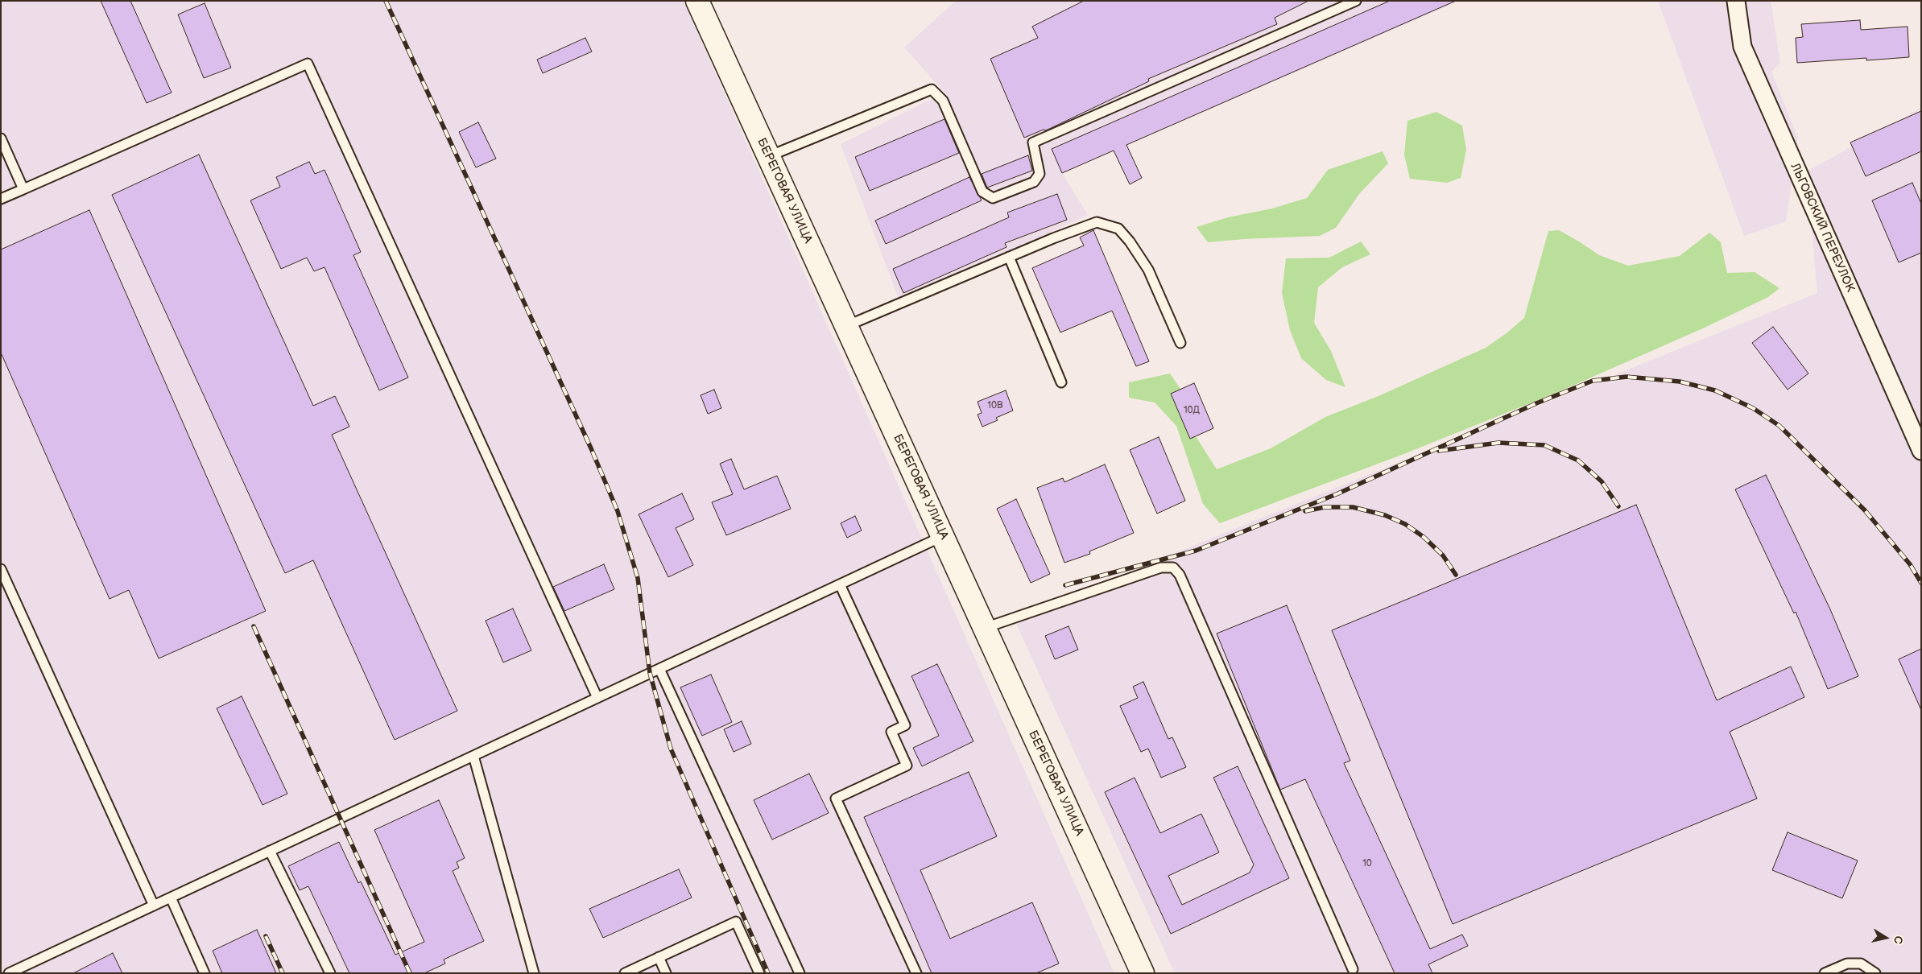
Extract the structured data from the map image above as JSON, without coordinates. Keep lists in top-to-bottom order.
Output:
{
  "streets": {
    "street": ["БЕРЕГОВАЯ УЛИЦА", "ЛЬГОВСКИЙ ПЕРЕУЛОК"]
  },
  "house_numbers": ["10В", "10Д", "10"],
  "north": "right"
}
